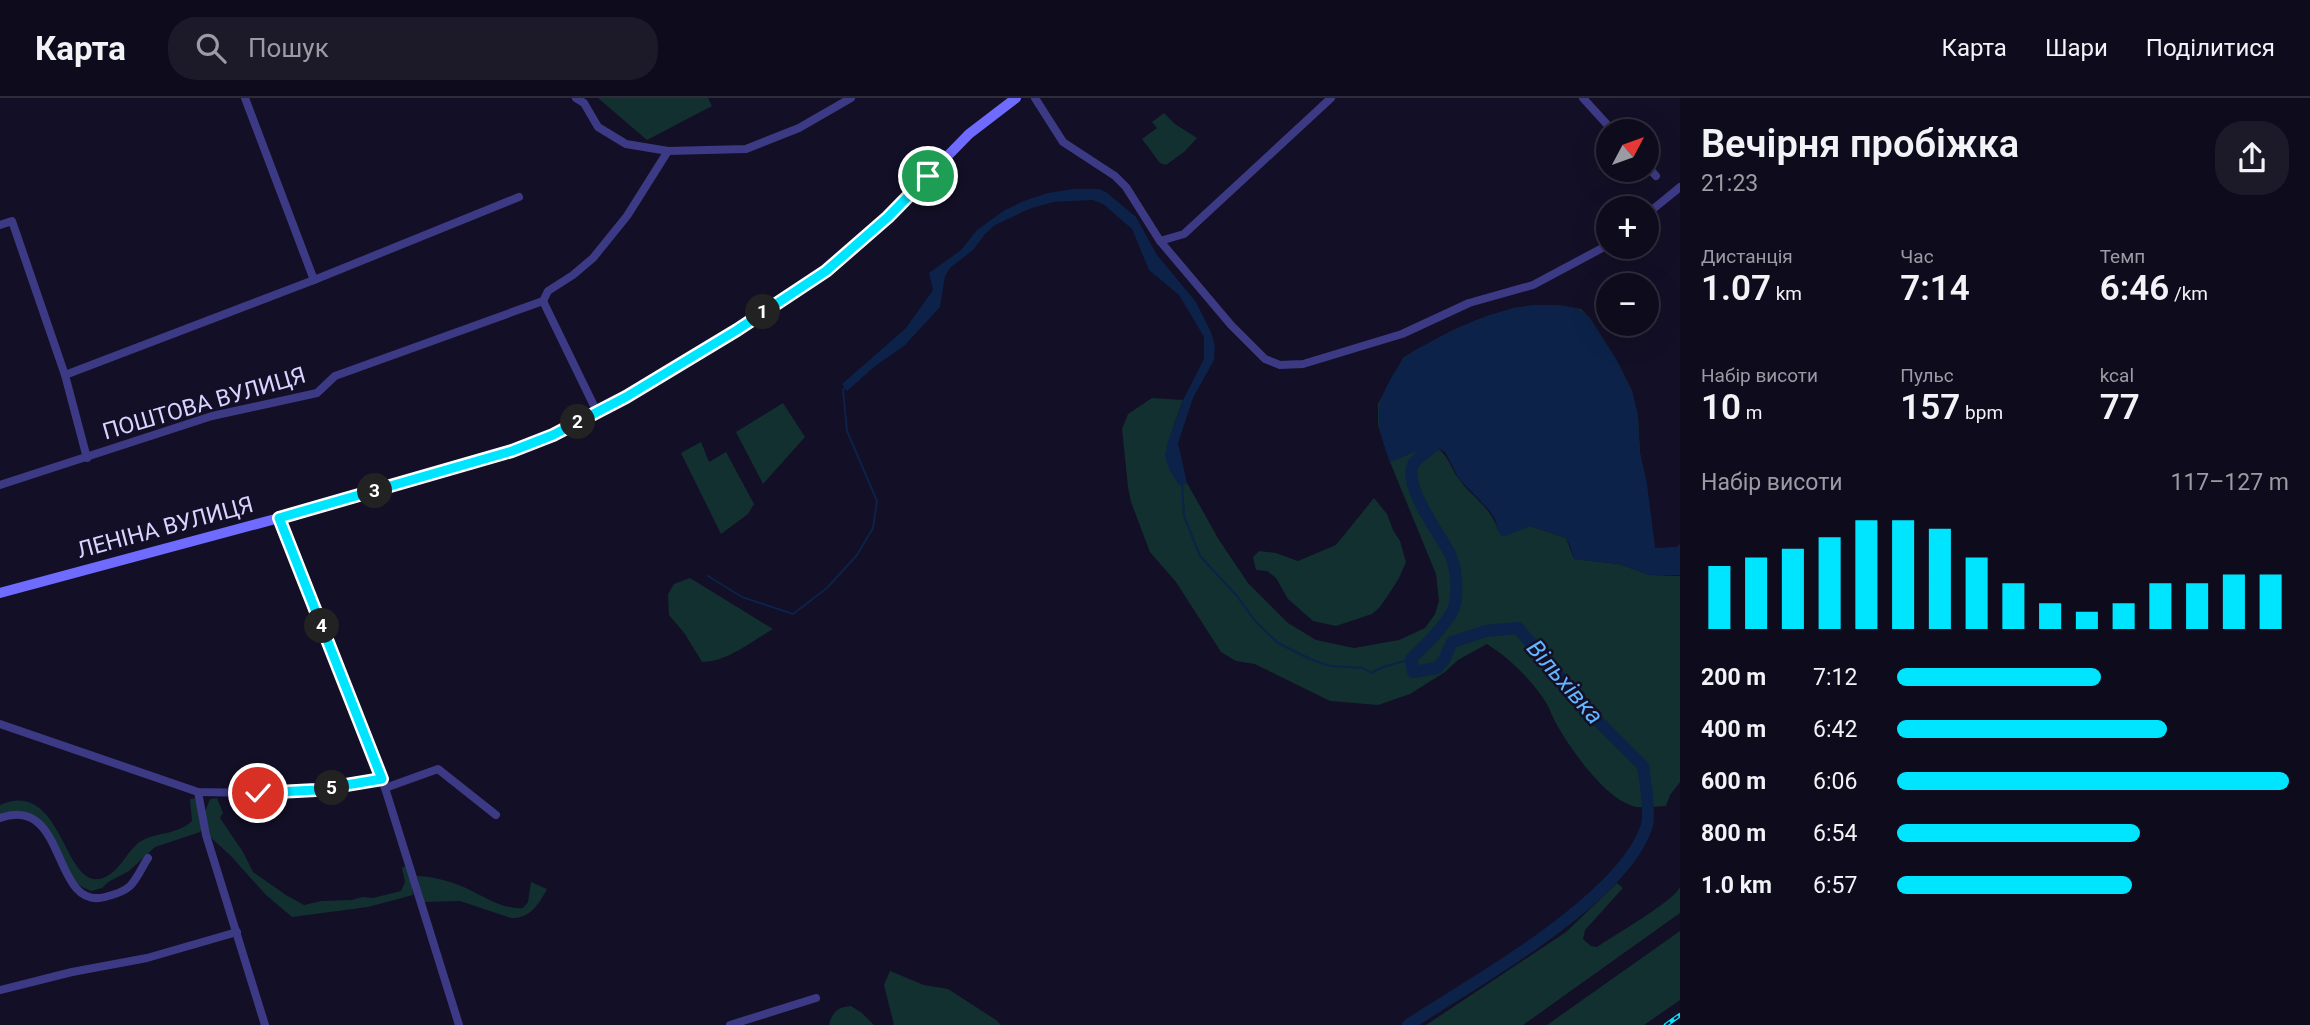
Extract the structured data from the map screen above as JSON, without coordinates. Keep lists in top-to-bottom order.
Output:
{
  "streets": {
    "street": ["ПОШТОВА ВУЛИЦЯ", "ЛЕНІНА ВУЛИЦЯ"]
  },
  "water": ["Вільхівка"],
  "north": "top right",
  "page": {
    "header": "Карта",
    "search": "Пошук",
    "nav": ["Карта", "Шари", "Поділитися"],
    "heading": ["Вечірня пробіжка", "21:23"],
    "map_buttons": ["+", "−"],
    "stats": [
      ["Дистанція", "1.07 km"],
      ["Час", "7:14"],
      ["Темп", "6:46 /km"],
      ["Набір висоти", "10 m"],
      ["Пульс", "157 bpm"],
      ["kcal", "77"]
    ],
    "pins": [
      "1",
      "2",
      "3",
      "4",
      "5"
    ],
    "chart": ["Набір висоти", "117–127 m"],
    "list": [
      {
        "name": "200 m",
        "note": "7:12"
      },
      {
        "name": "400 m",
        "note": "6:42"
      },
      {
        "name": "600 m",
        "note": "6:06"
      },
      {
        "name": "800 m",
        "note": "6:54"
      },
      {
        "name": "1.0 km",
        "note": "6:57"
      }
    ]
  }
}
